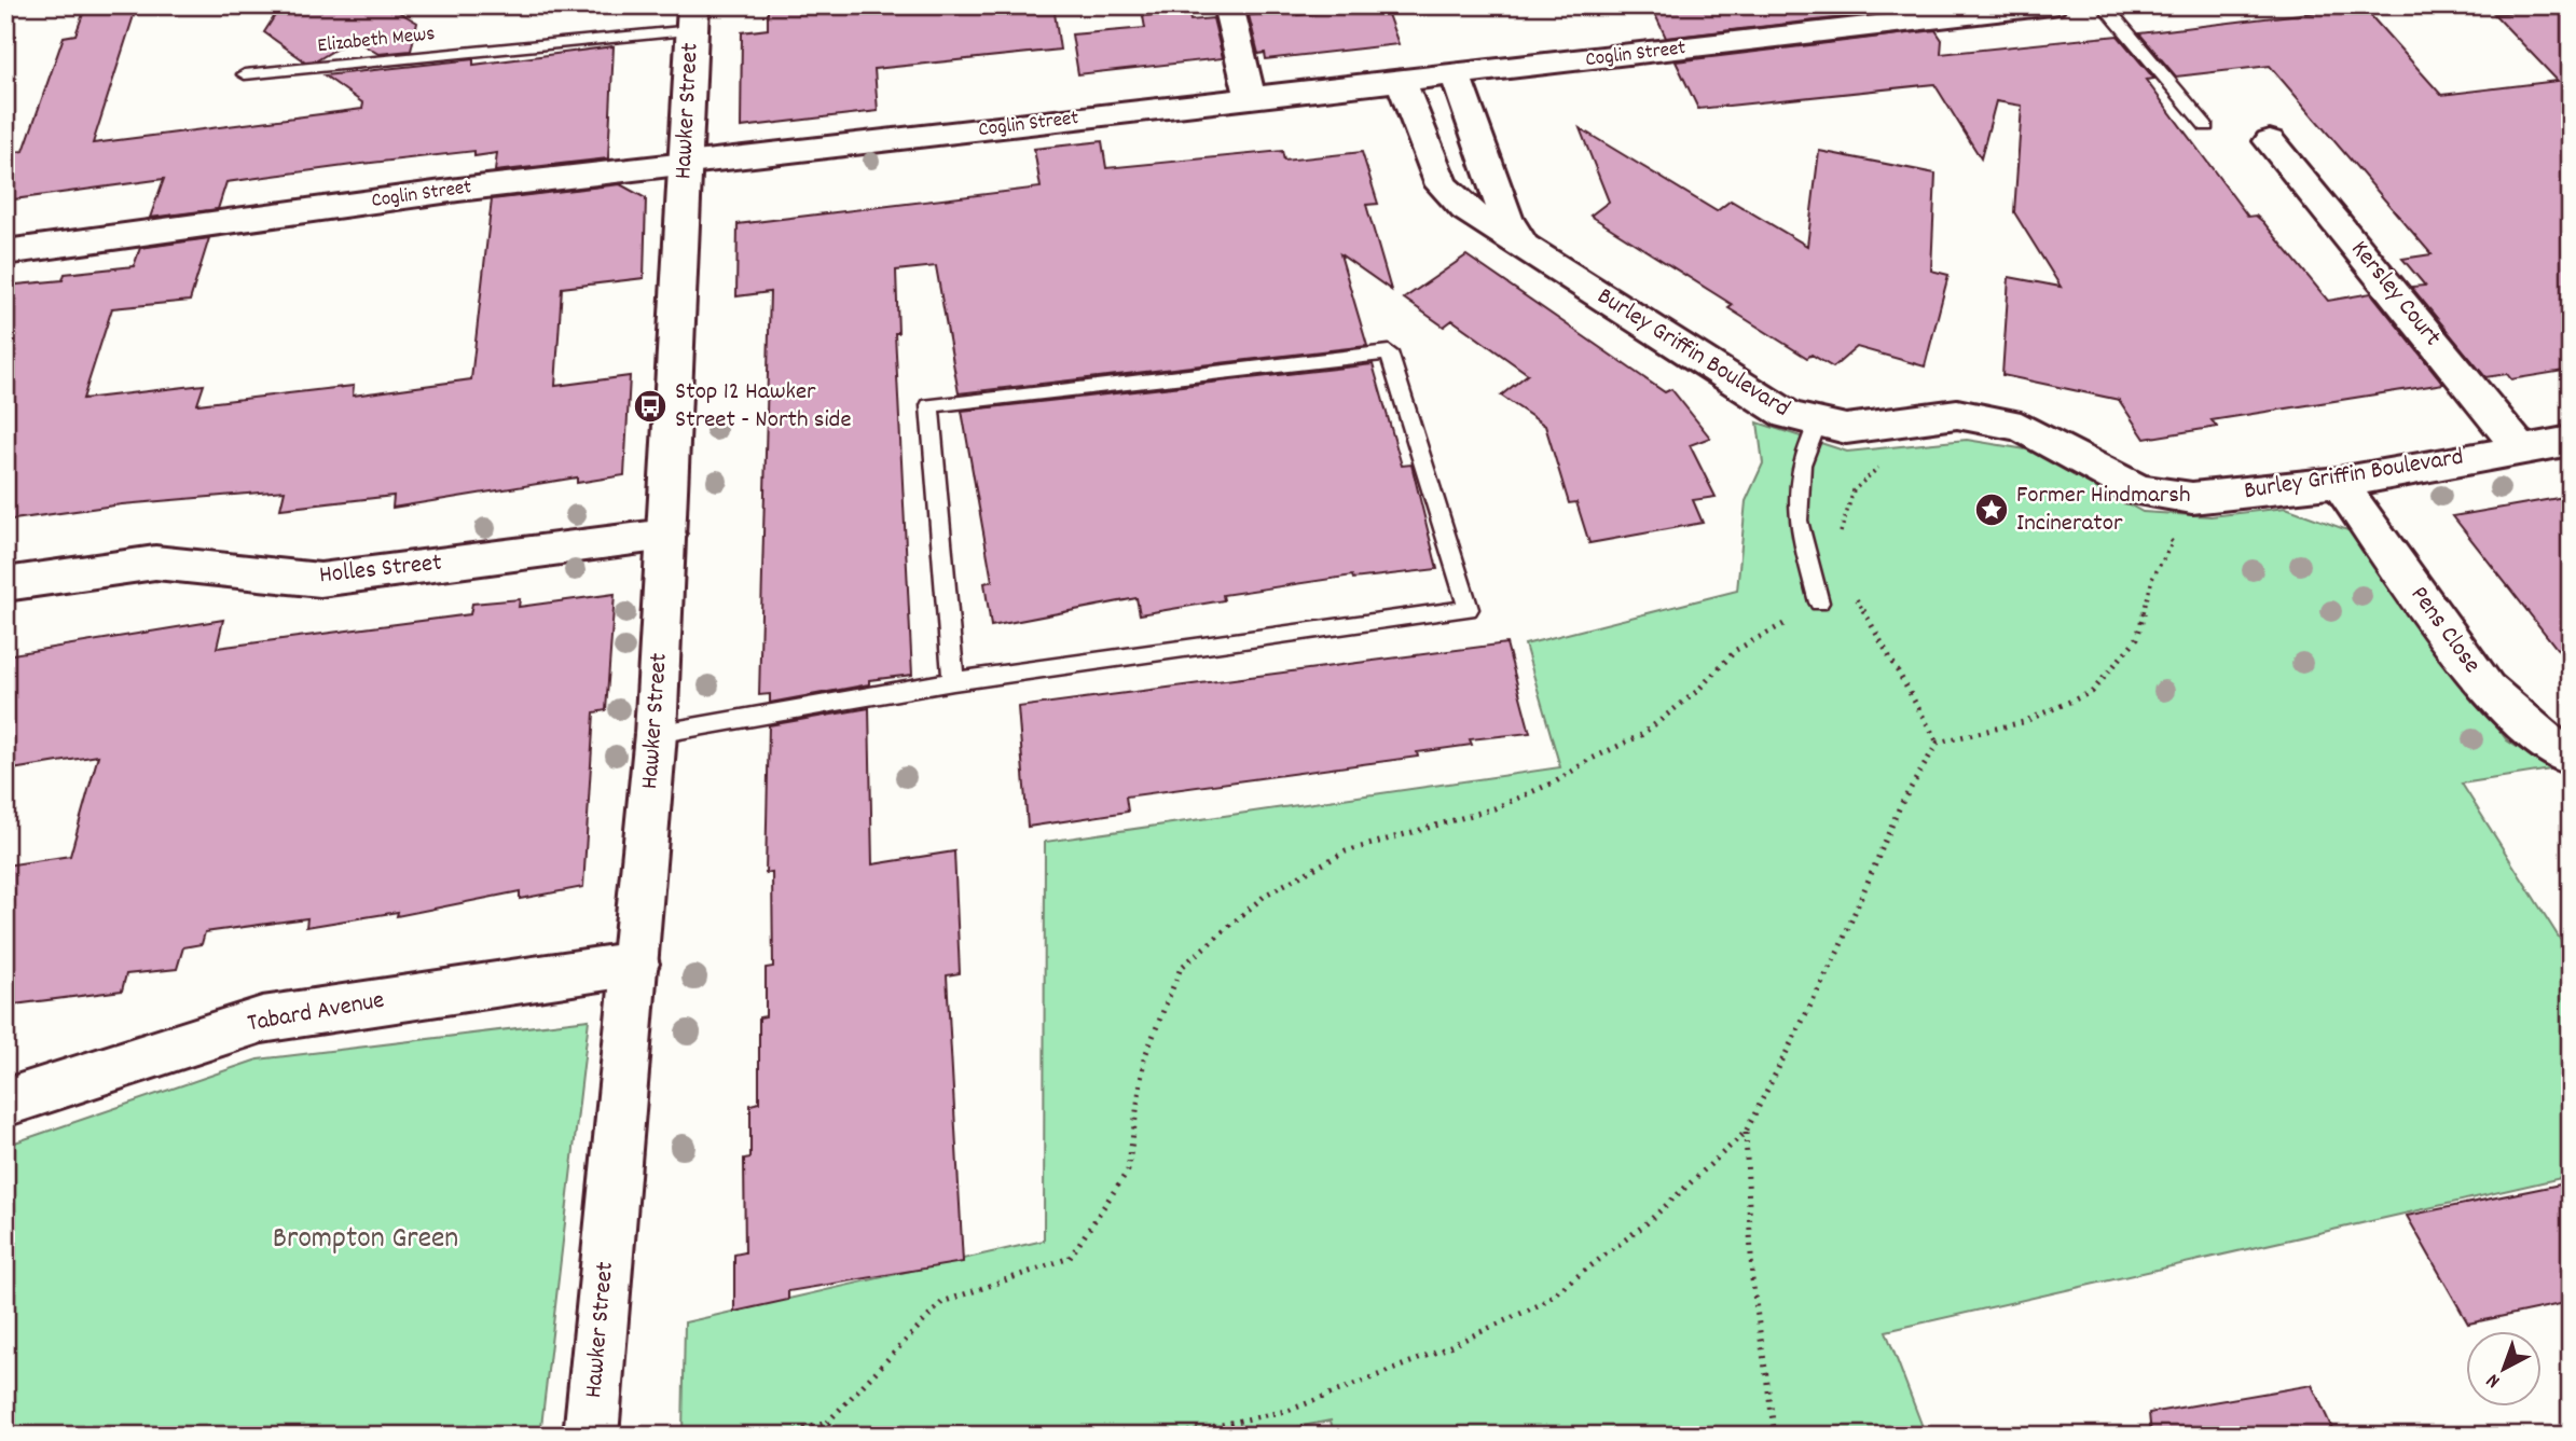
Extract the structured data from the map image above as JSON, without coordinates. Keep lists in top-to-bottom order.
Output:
{
  "streets": {
    "street": [
      "Coglin Street",
      "Hawker Street",
      "Kersley Court",
      "Burley Griffin Boulevard",
      "Holles Street",
      "Pens Close",
      "Tabard Avenue"
    ],
    "lane": ["Elizabeth Mews"]
  },
  "crossings": [
    ["Elizabeth Mews", "Hawker Street"],
    ["Coglin Street", "Hawker Street"],
    ["Coglin Street", "Burley Griffin Boulevard"],
    ["Hawker Street", "Holles Street"],
    ["Hawker Street", "Tabard Avenue"],
    ["Kersley Court", "Burley Griffin Boulevard"],
    ["Burley Griffin Boulevard", "Pens Close"]
  ],
  "parks": ["Brompton Green"],
  "places": {
    "bus stop": ["Stop 12 Hawker Street - North side"],
    "place": ["Former Hindmarsh Incinerator"]
  },
  "north": "bottom left"
}
